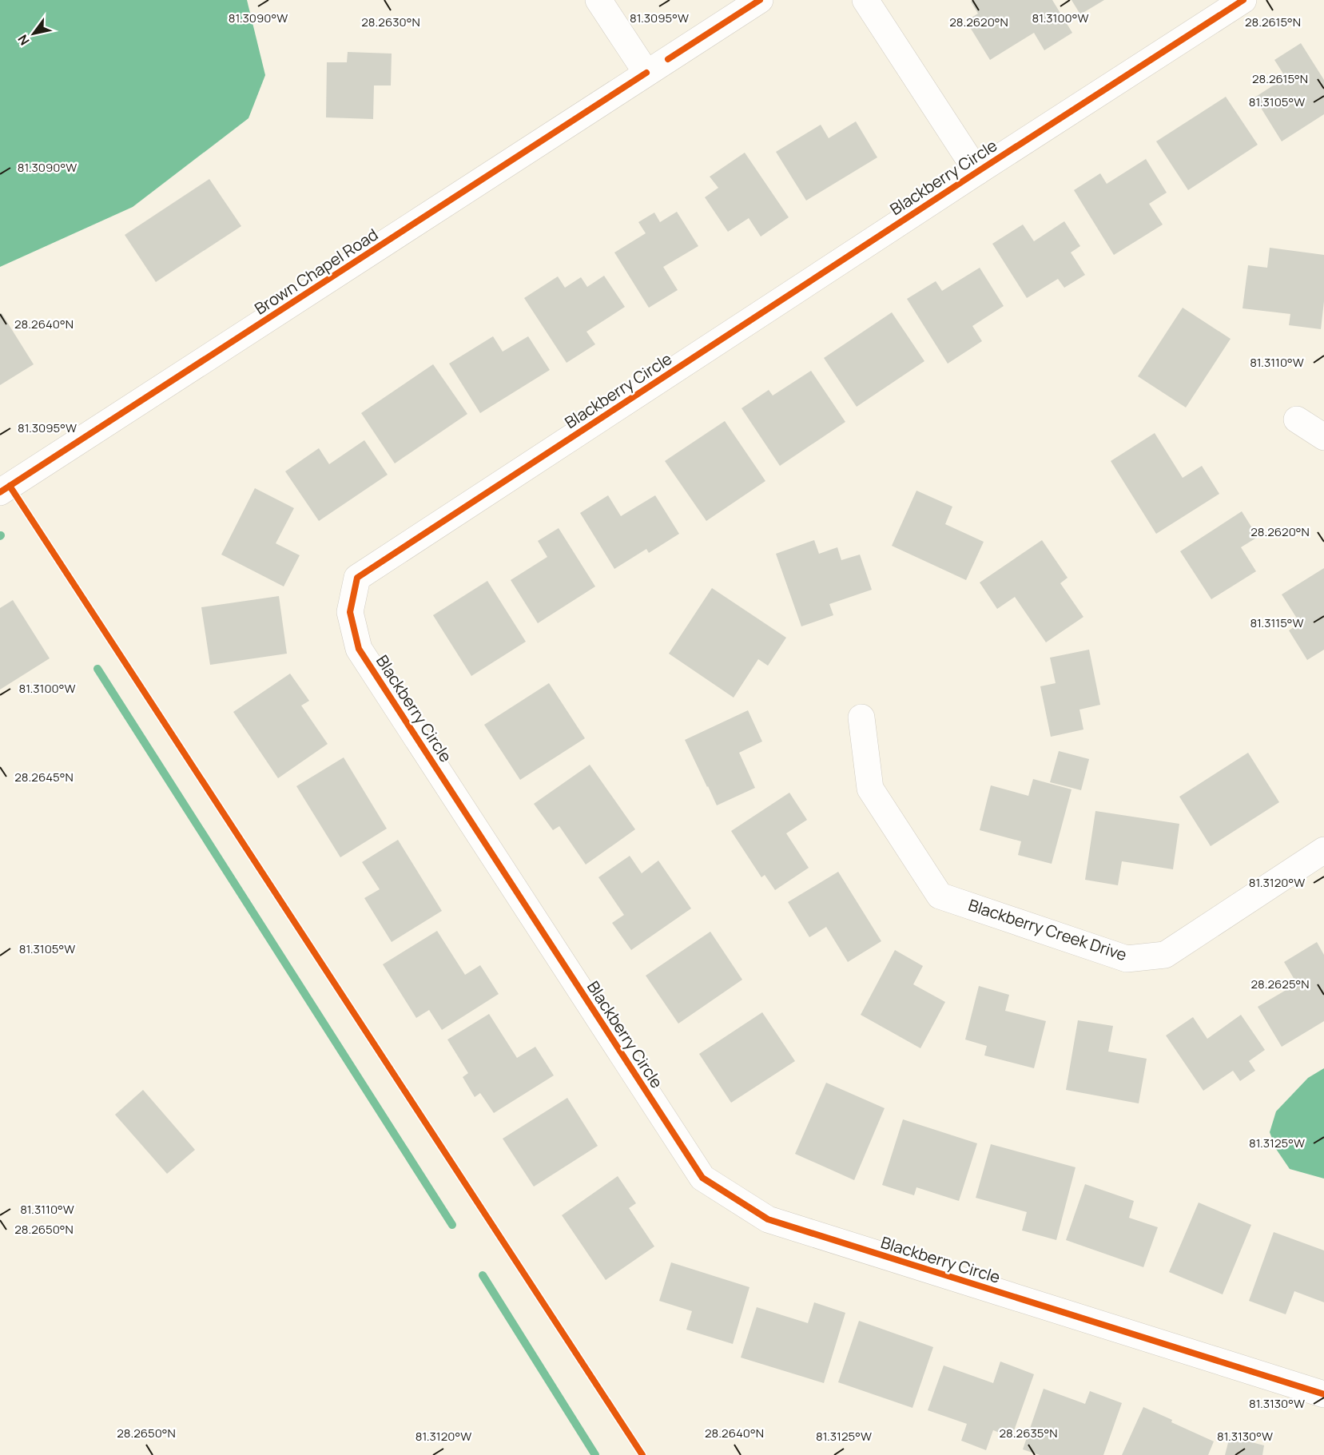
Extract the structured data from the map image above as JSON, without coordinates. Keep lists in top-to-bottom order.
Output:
{
  "streets": {
    "street": ["Blackberry Circle", "Brown Chapel Road", "Blackberry Creek Drive"]
  },
  "north": "bottom left",
  "coordinates": [
    "81.3090°W",
    "81.3095°W",
    "81.3100°W",
    "28.2630°N",
    "28.2620°N",
    "28.2615°N",
    "81.3105°W",
    "28.2640°N",
    "81.3110°W",
    "81.3115°W",
    "28.2645°N",
    "81.3120°W",
    "28.2625°N",
    "81.3125°W",
    "28.2650°N",
    "81.3130°W",
    "28.2635°N"
  ]
}
